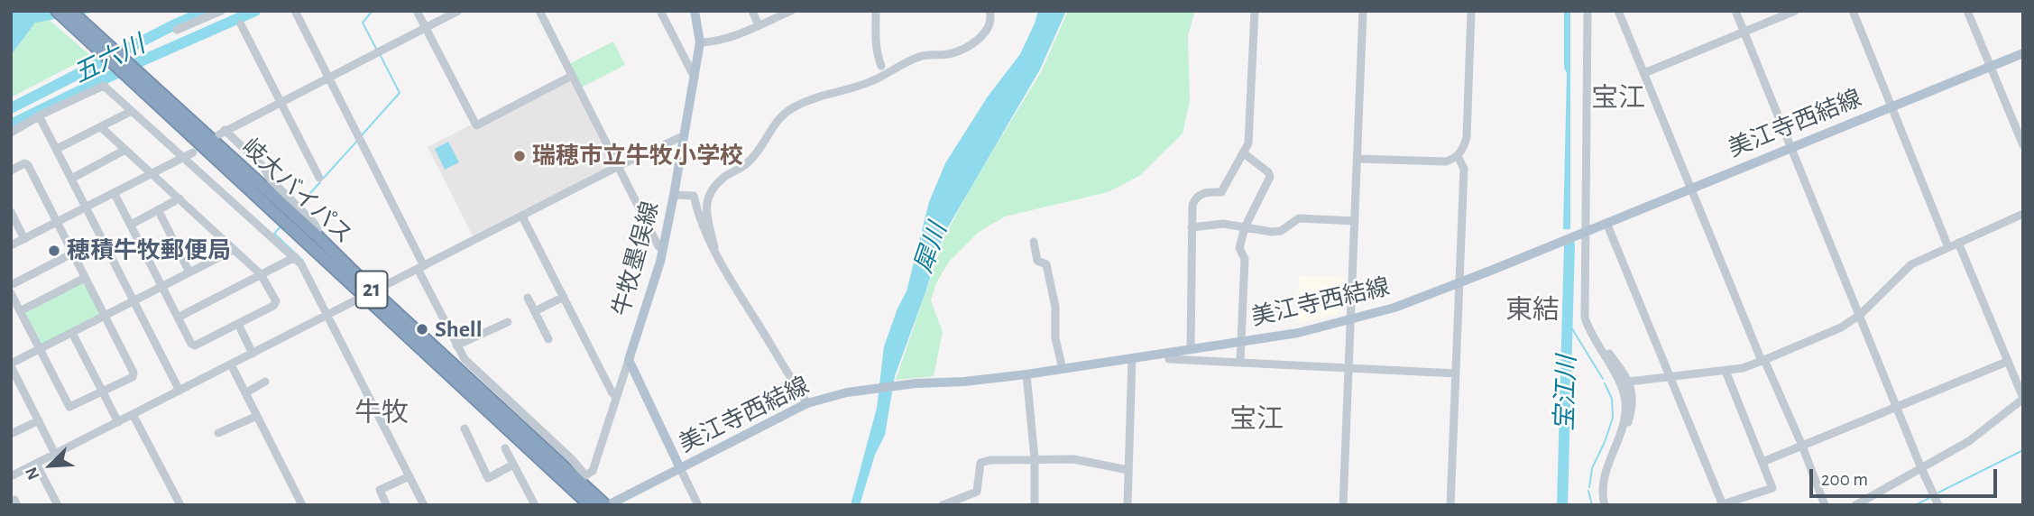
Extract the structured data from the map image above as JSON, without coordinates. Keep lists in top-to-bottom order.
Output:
{
  "streets": {
    "highway": ["岐大バイパス", "21"],
    "main road": ["美江寺西結線", "牛牧墨俣線"]
  },
  "crossings": [
    ["美江寺西結線", "岐大バイパス"]
  ],
  "districts": [
    "宝江",
    "東結",
    "牛牧",
    "宝江"
  ],
  "water": ["五六川", "犀川", "宝江川"],
  "places": ["瑞穂市立牛牧小学校", "穂積牛牧郵便局", "Shell"],
  "scale_bar": "200 m",
  "north": "bottom left"
}
